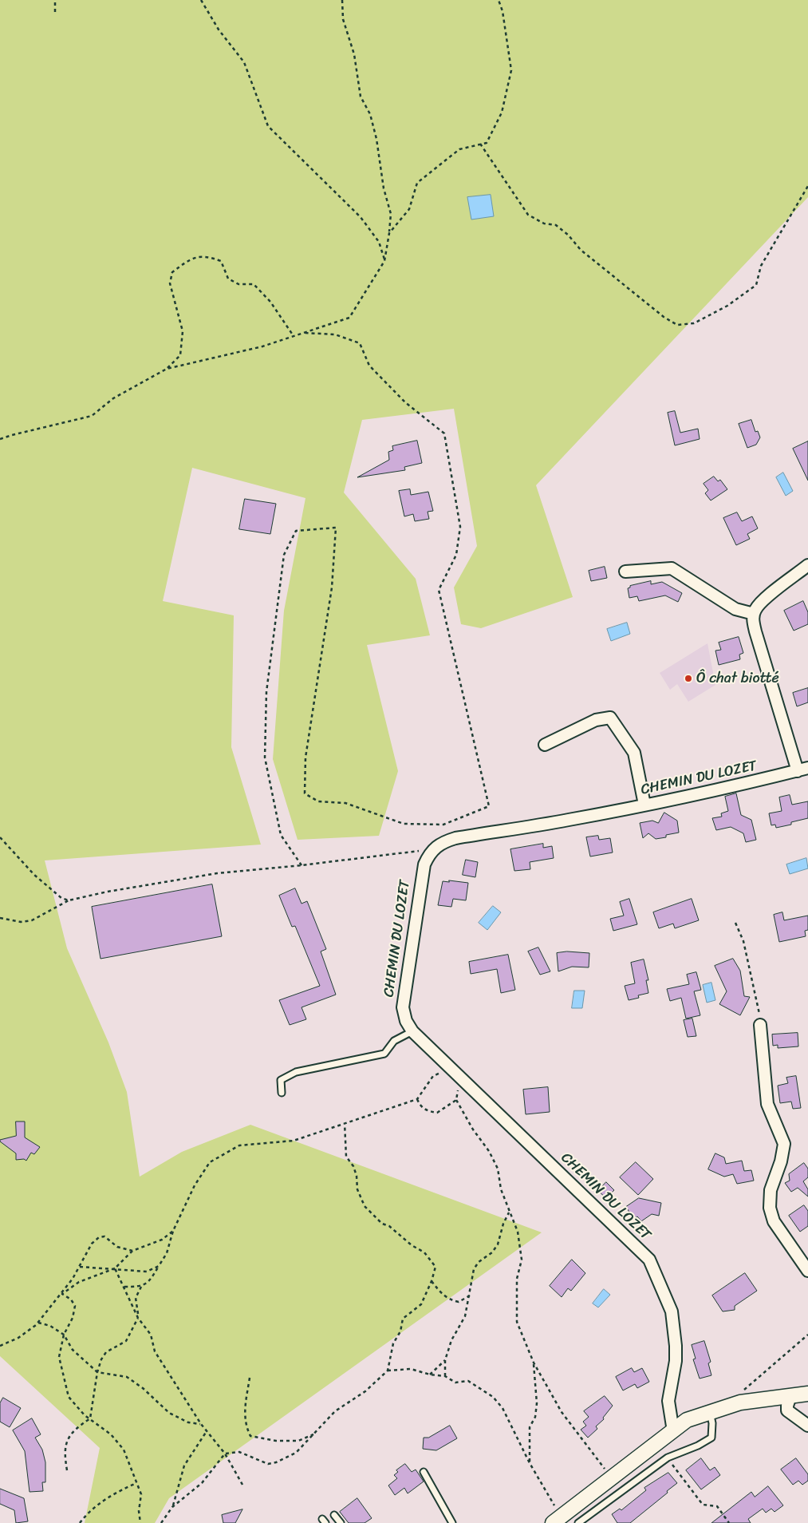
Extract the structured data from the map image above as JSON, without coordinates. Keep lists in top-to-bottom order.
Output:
{
  "streets": {
    "street": ["CHEMIN DU LOZET"]
  },
  "places": ["Ô chat biotté"]
}
